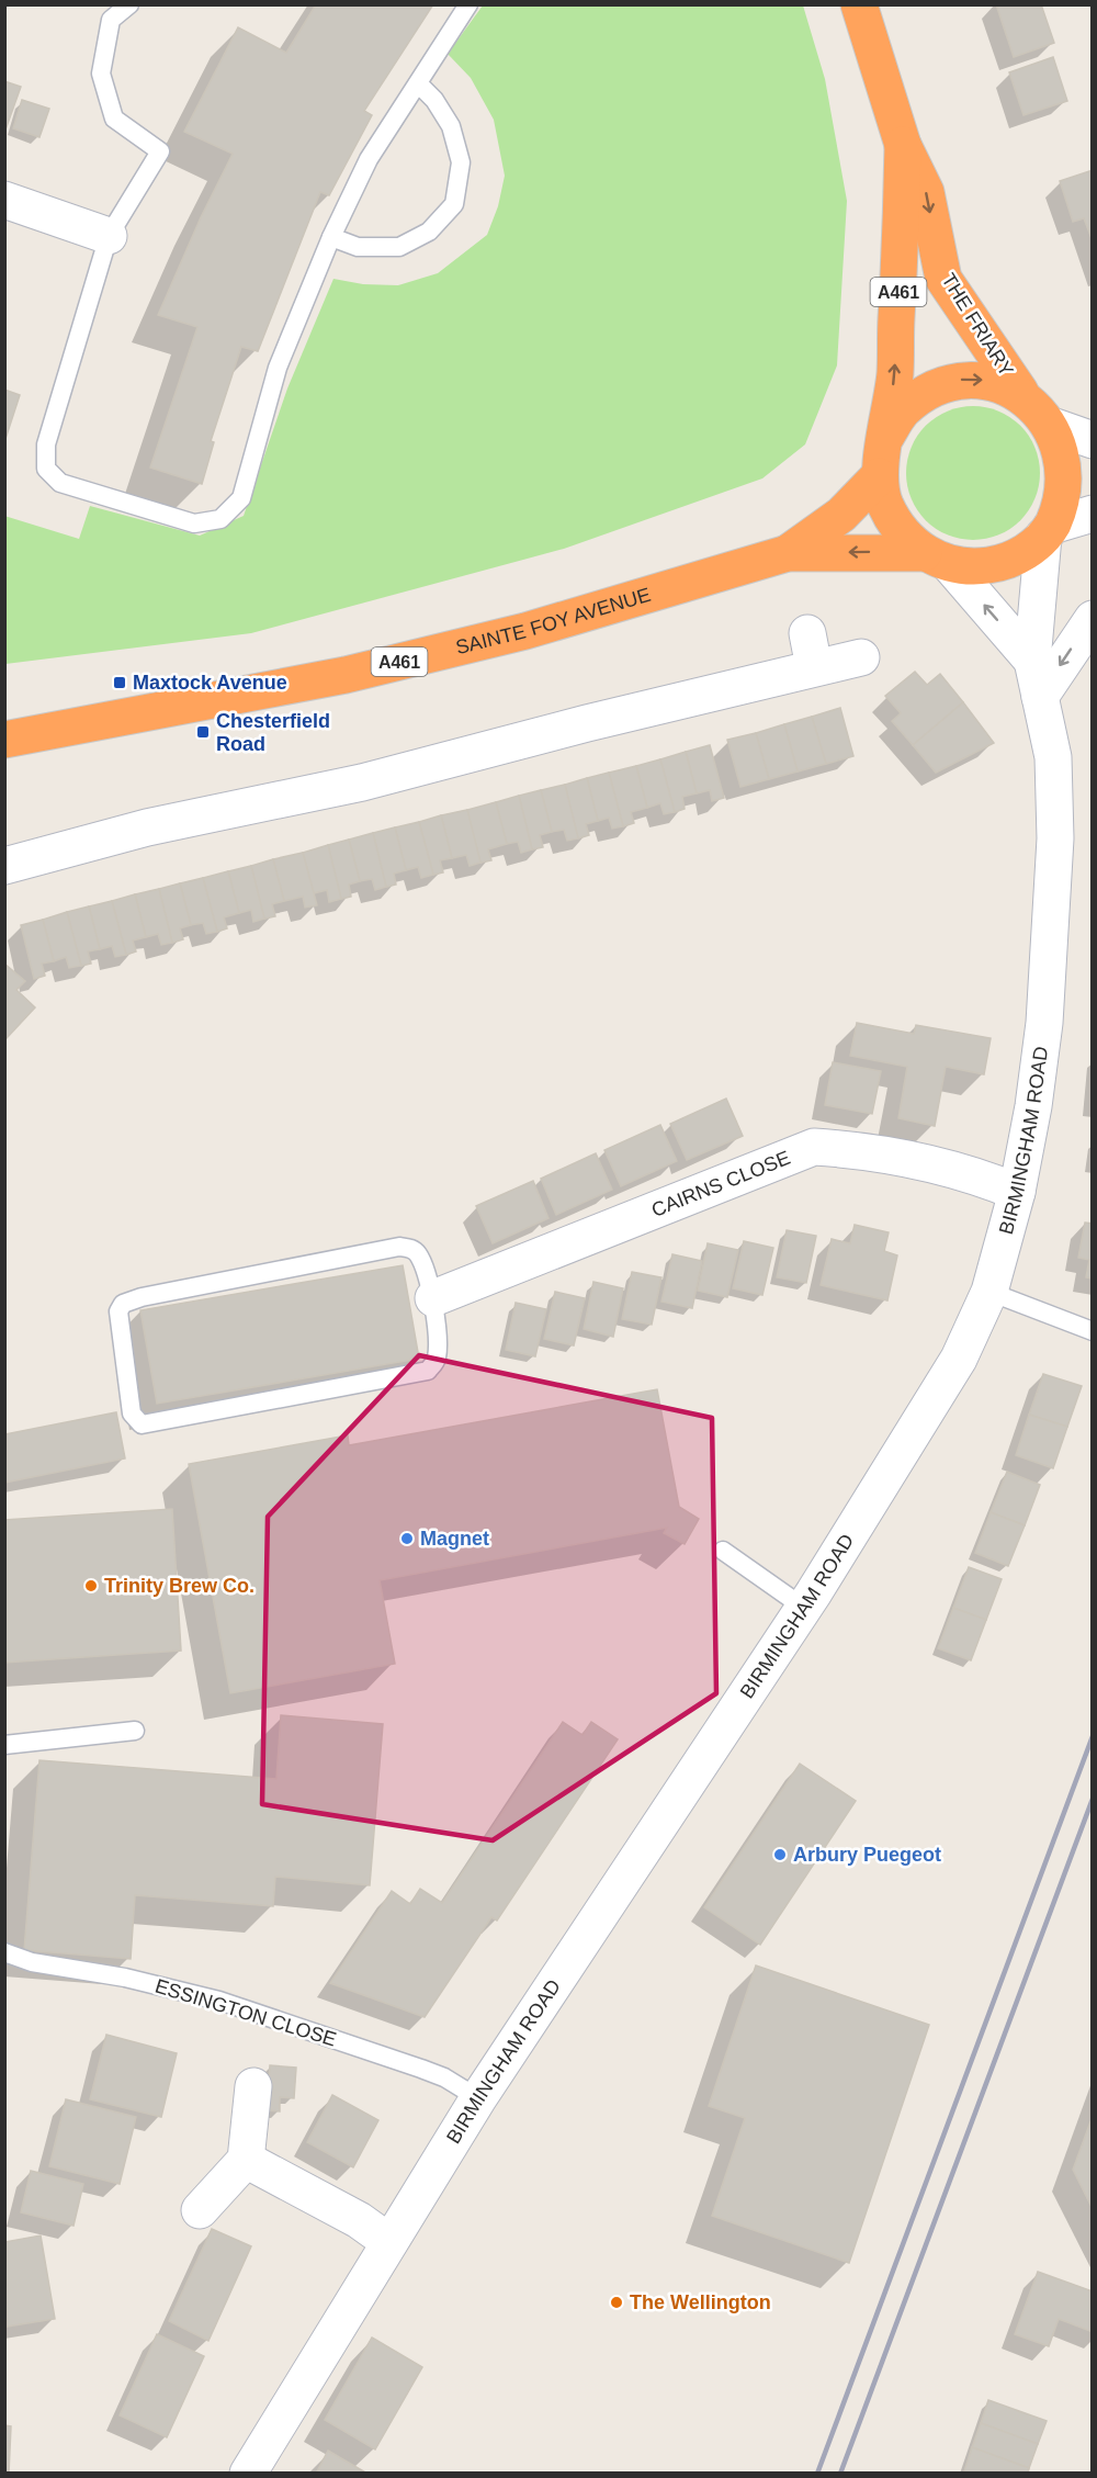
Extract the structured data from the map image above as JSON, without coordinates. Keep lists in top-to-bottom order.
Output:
{
  "streets": {
    "highway": ["A461", "THE FRIARY", "SAINTE FOY AVENUE"],
    "street": ["BIRMINGHAM ROAD", "CAIRNS CLOSE"],
    "lane": ["ESSINGTON CLOSE"]
  },
  "crossings": [
    ["THE FRIARY", "SAINTE FOY AVENUE"],
    ["THE FRIARY", "BIRMINGHAM ROAD"],
    ["SAINTE FOY AVENUE", "BIRMINGHAM ROAD"],
    ["BIRMINGHAM ROAD", "CAIRNS CLOSE"],
    ["BIRMINGHAM ROAD", "ESSINGTON CLOSE"]
  ],
  "places": {
    "transit": ["Maxtock Avenue", "Chesterfield Road"],
    "other": [
      "Magnet",
      "Trinity Brew Co.",
      "Arbury Puegeot",
      "The Wellington"
    ]
  }
}
